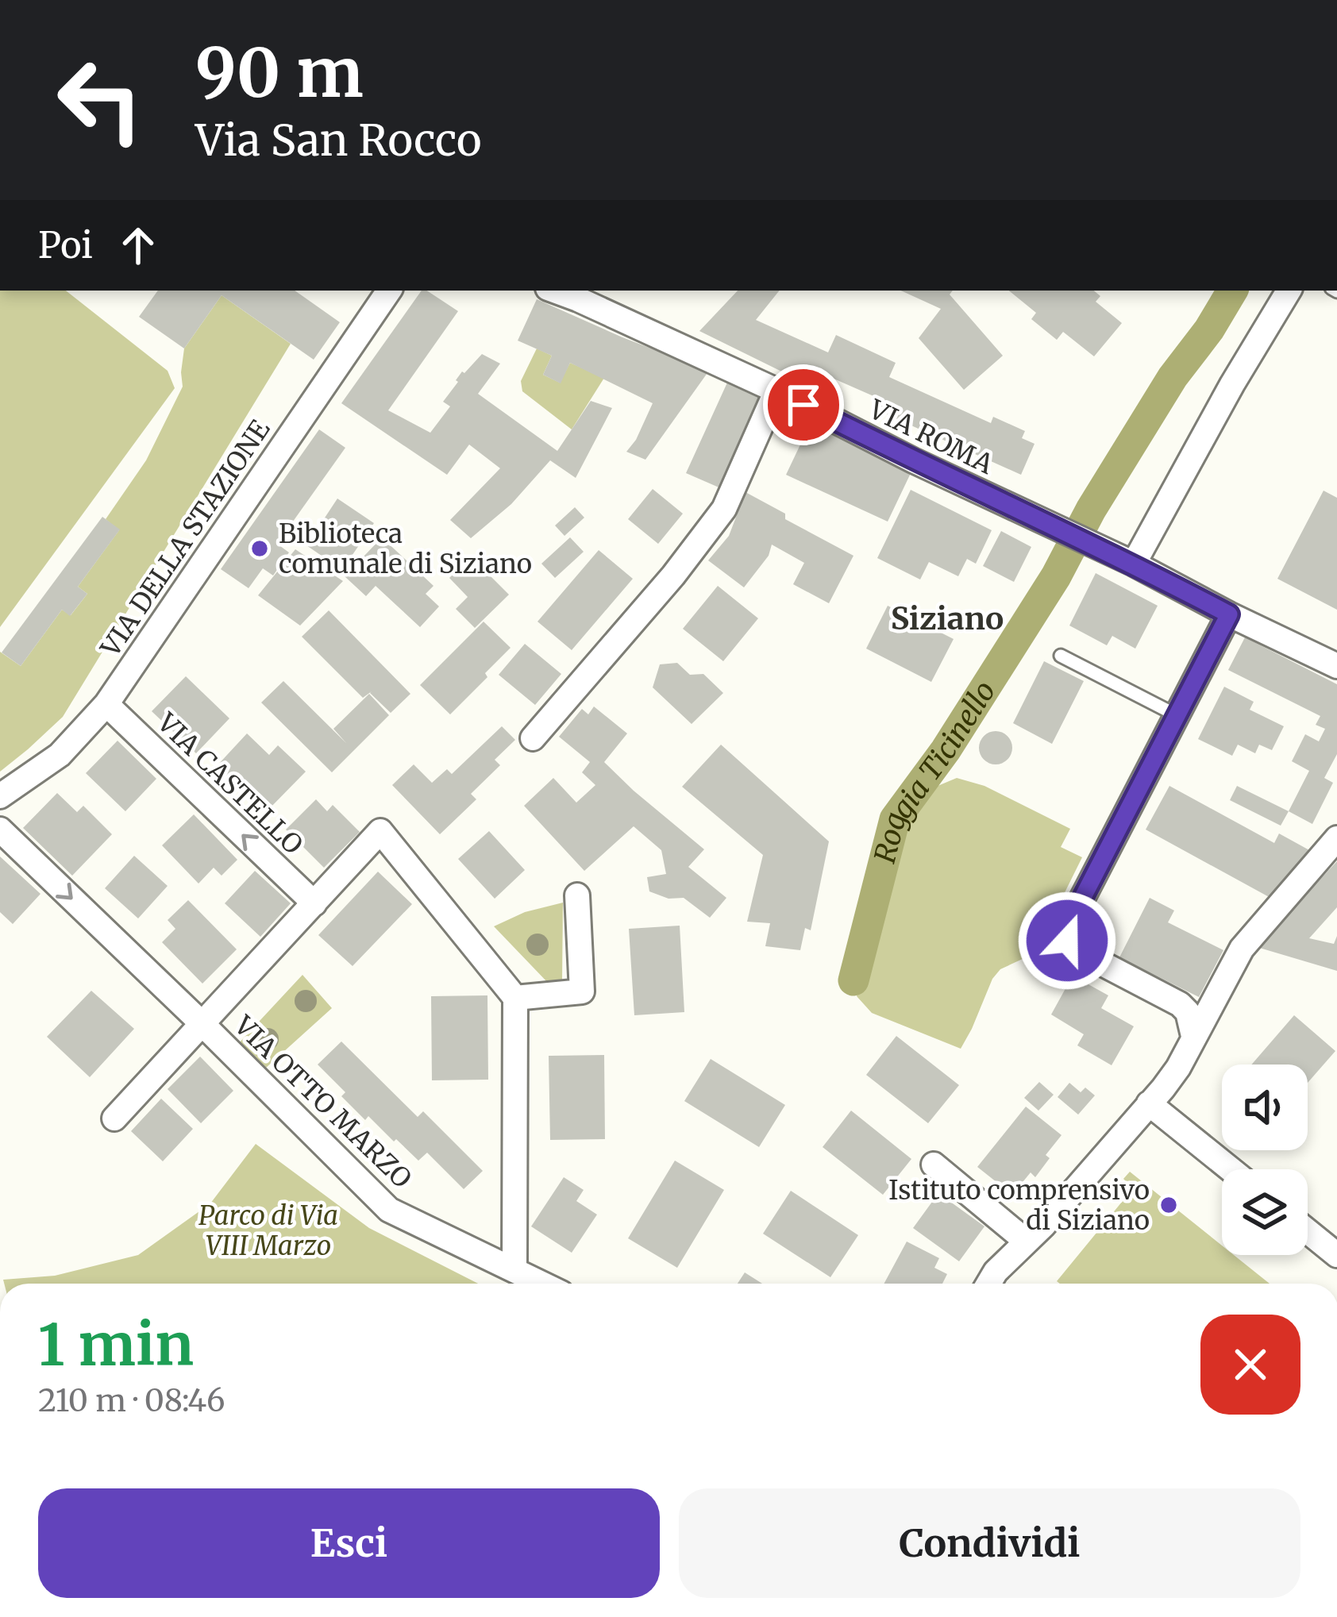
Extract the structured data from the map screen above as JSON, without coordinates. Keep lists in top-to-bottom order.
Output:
{
  "streets": {
    "street": [
      "VIA ROMA",
      "VIA DELLA STAZIONE",
      "VIA CASTELLO",
      "VIA OTTO MARZO"
    ]
  },
  "crossings": [
    ["VIA DELLA STAZIONE", "VIA CASTELLO"]
  ],
  "districts": ["Siziano"],
  "water": ["Roggia Ticinello"],
  "parks": ["Parco di Via VIII Marzo"],
  "places": ["Biblioteca comunale di Siziano", "Istituto comprensivo di Siziano"],
  "page": {
    "turn": ["90 m", "Via San Rocco"],
    "then": "Poi",
    "heading": ["1 min", "210 m · 08:46"],
    "buttons": ["Esci", "Condividi"]
  }
}
